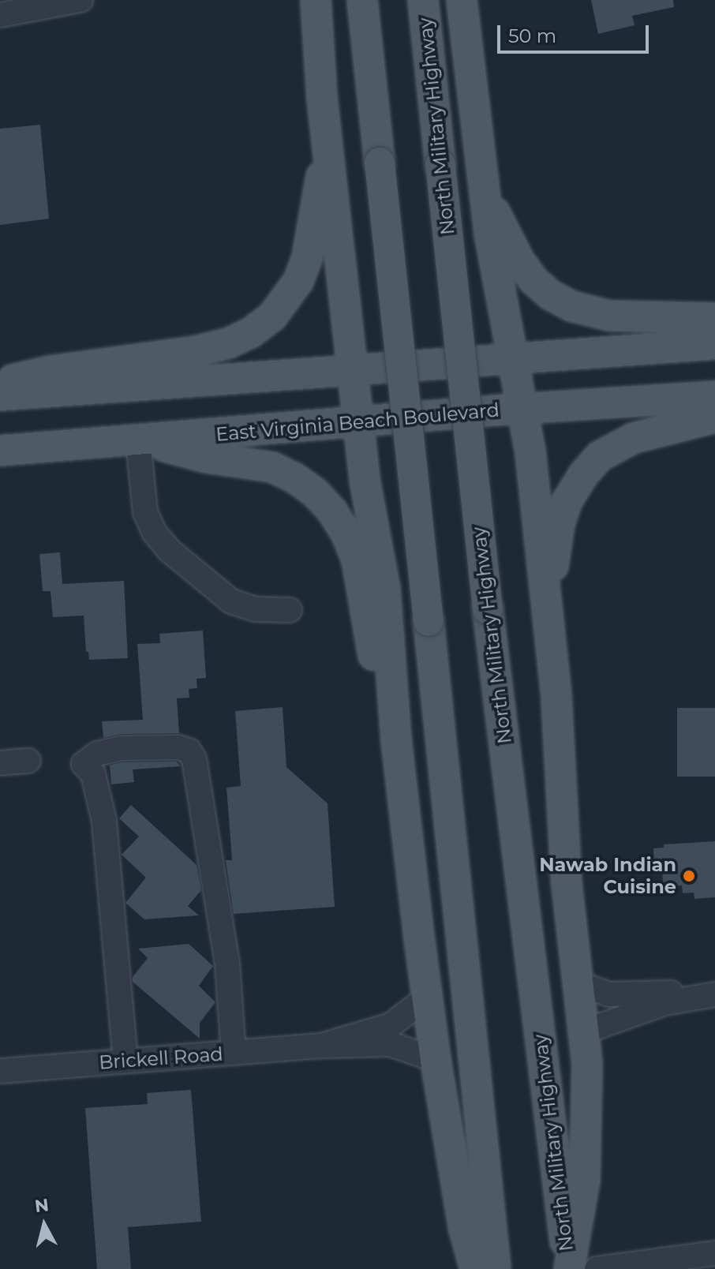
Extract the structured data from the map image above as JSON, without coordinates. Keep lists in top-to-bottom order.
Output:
{
  "streets": {
    "main road": ["North Military Highway", "East Virginia Beach Boulevard"],
    "street": ["Brickell Road"]
  },
  "places": ["Nawab Indian Cuisine"],
  "scale_bar": "50 m",
  "north": "top"
}
